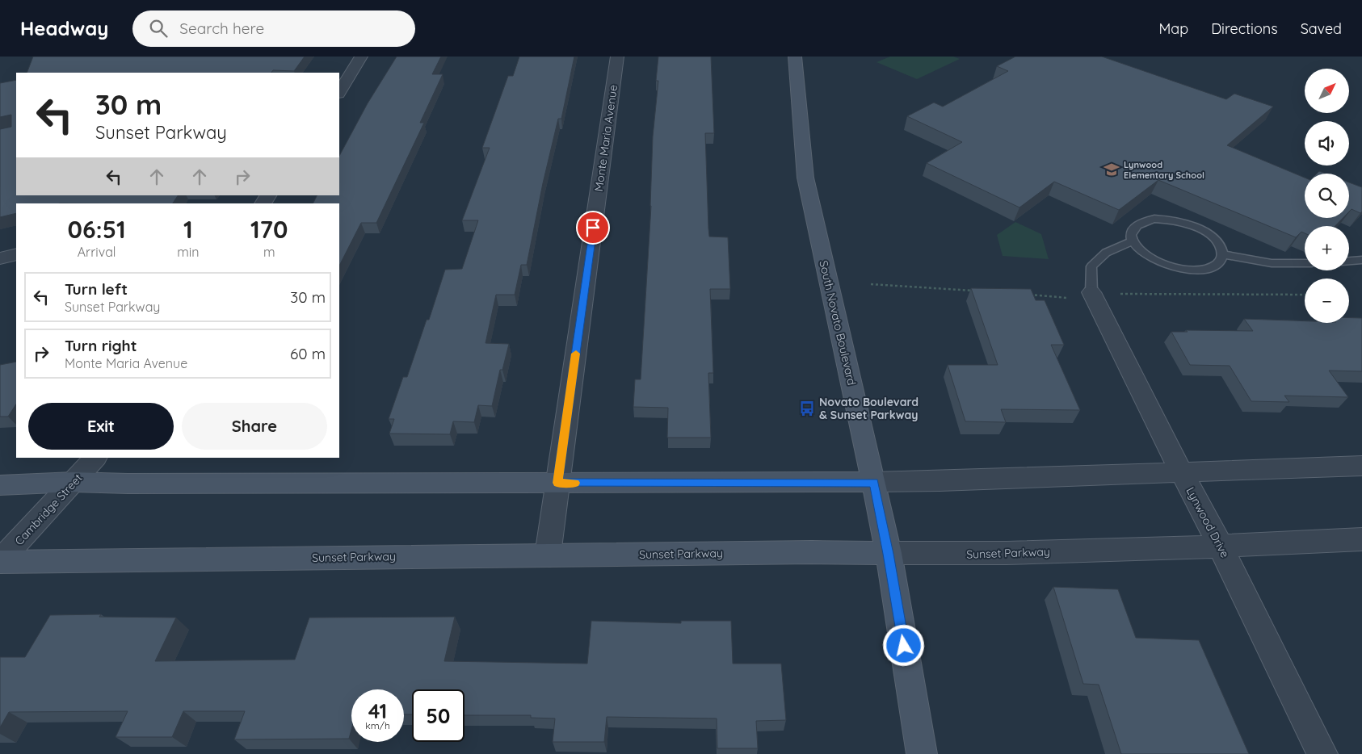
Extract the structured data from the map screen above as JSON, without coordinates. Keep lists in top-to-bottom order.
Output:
{
  "streets": {
    "main road": ["South Novato Boulevard", "Sunset Parkway"],
    "street": ["Monte Maria Avenue", "Cambridge Street", "Lynwood Drive"]
  },
  "crossings": [
    ["Monte Maria Avenue", "Sunset Parkway"],
    ["South Novato Boulevard", "Sunset Parkway"],
    ["Cambridge Street", "Sunset Parkway"],
    ["Lynwood Drive", "Sunset Parkway"]
  ],
  "places": {
    "school or university": ["Lynwood Elementary School"],
    "bus stop": ["Novato Boulevard & Sunset Parkway"]
  },
  "north": "top right",
  "page": {
    "header": "Headway",
    "search": "Search here",
    "nav": ["Map", "Directions", "Saved"],
    "map_buttons": ["+", "−"],
    "turn": ["30 m", "Sunset Parkway"],
    "eta": [
      "06:51",
      "Arrival",
      "1",
      "min",
      "170",
      "m"
    ],
    "list": [
      {
        "name": "Turn left",
        "note": "Sunset Parkway",
        "value": "30 m"
      },
      {
        "name": "Turn right",
        "note": "Monte Maria Avenue",
        "value": "60 m"
      }
    ],
    "buttons": ["Exit", "Share"],
    "speed": "41 km/h",
    "limit": "50"
  }
}
